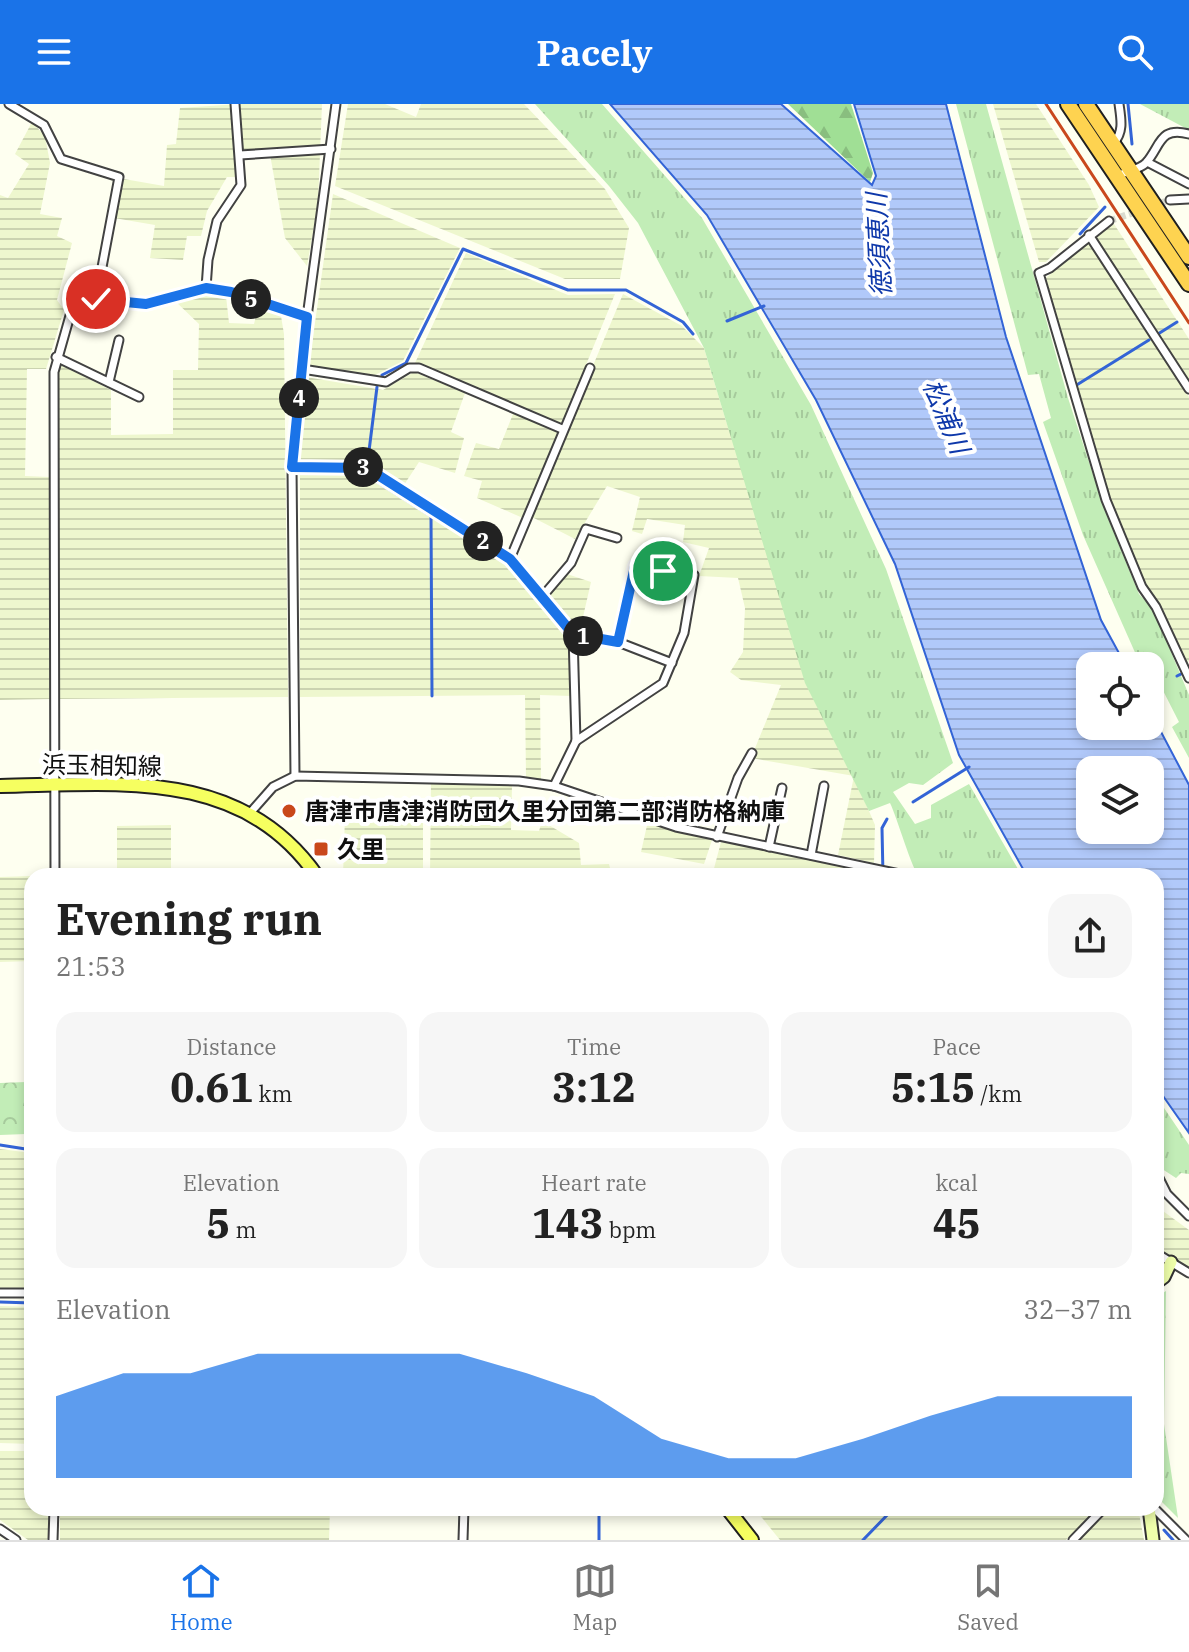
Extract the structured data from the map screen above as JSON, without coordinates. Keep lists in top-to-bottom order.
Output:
{
  "streets": {
    "main road": ["浜玉相知線"]
  },
  "water": ["徳須恵川", "松浦川"],
  "places": {
    "other": ["唐津市唐津消防団久里分団第二部消防格納庫"],
    "transit": ["久里"]
  },
  "page": {
    "header": "Pacely",
    "pins": [
      "5",
      "4",
      "3",
      "2",
      "1"
    ],
    "heading": ["Evening run", "21:53"],
    "stats": [
      ["Distance", "0.61 km"],
      ["Time", "3:12"],
      ["Pace", "5:15 /km"],
      ["Elevation", "5 m"],
      ["Heart rate", "143 bpm"],
      ["kcal", "45"]
    ],
    "chart": ["Elevation", "32–37 m"],
    "tabs": ["Home", "Map", "Saved"]
  }
}
